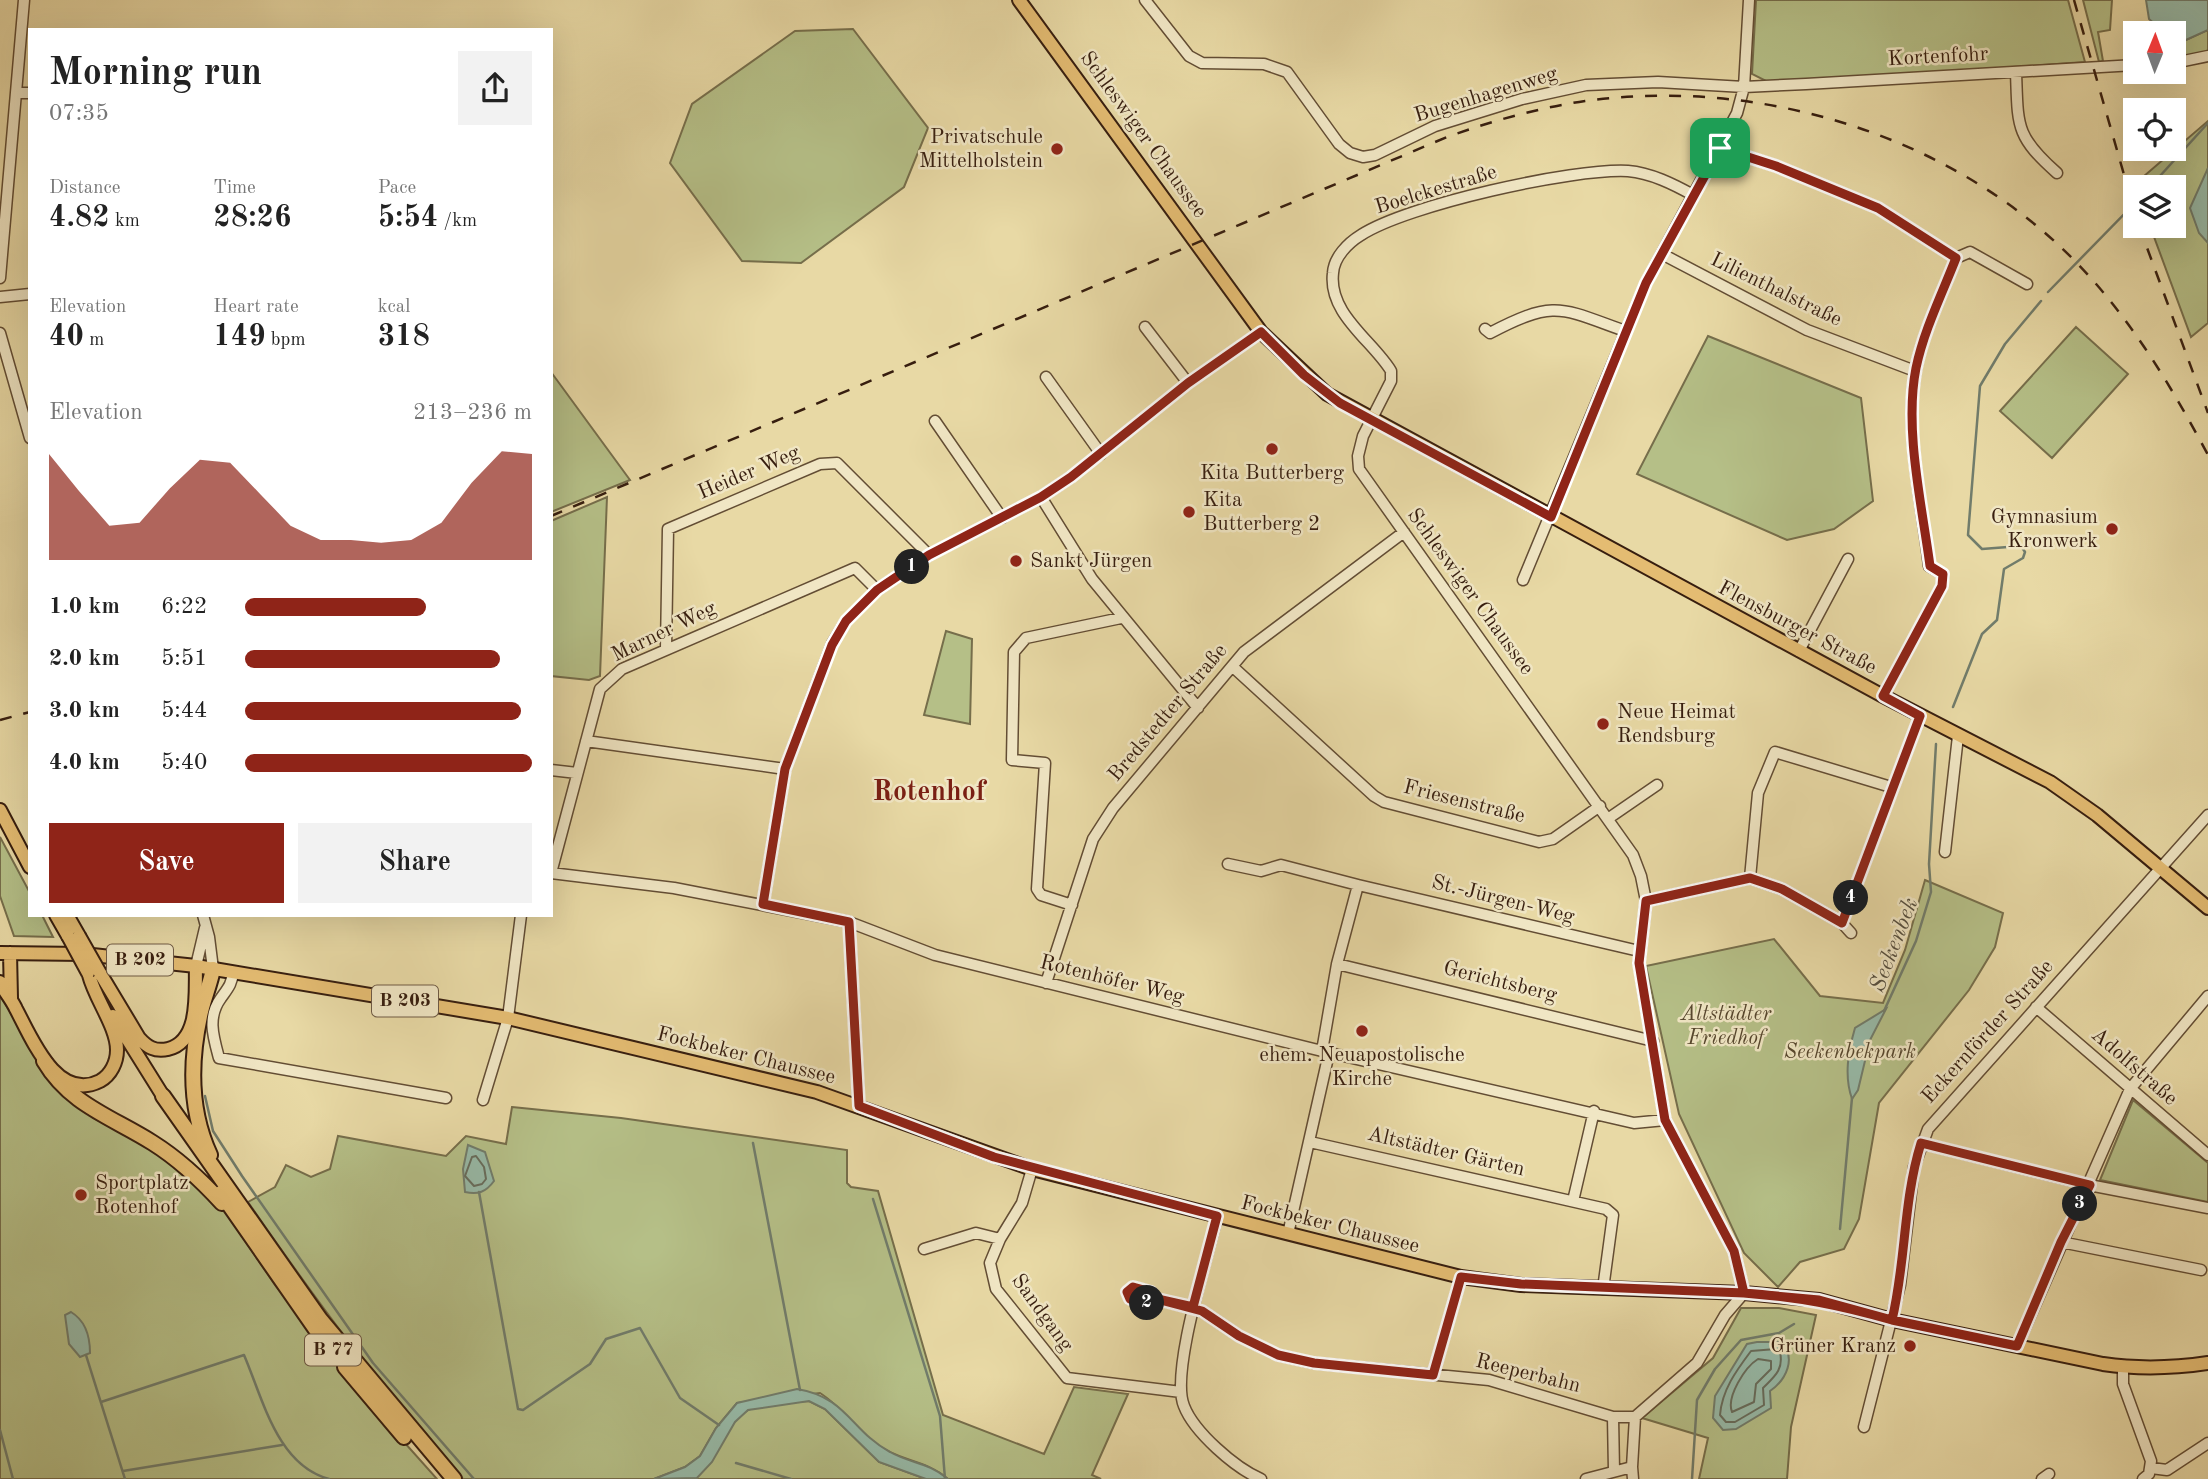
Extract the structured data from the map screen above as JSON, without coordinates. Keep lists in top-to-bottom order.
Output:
{
  "streets": {
    "highway": ["B 77"],
    "main road": [
      "Schleswiger Chaussee",
      "Flensburger Straße",
      "B 202",
      "B 203",
      "Fockbeker Chaussee"
    ],
    "street": [
      "Kortenfohr",
      "Bugenhagenweg",
      "Boelckestraße",
      "Lilienthalstraße",
      "Heider Weg",
      "Marner Weg",
      "Bredstedter Straße",
      "Friesenstraße",
      "St.-Jürgen-Weg",
      "Rotenhöfer Weg",
      "Gerichtsberg",
      "Eckernförder Straße",
      "Adolfstraße",
      "Altstädter Gärten",
      "Sandgang",
      "Reeperbahn"
    ]
  },
  "crossings": [
    ["Kortenfohr", "Bugenhagenweg"],
    ["Schleswiger Chaussee", "Boelckestraße"],
    ["Schleswiger Chaussee", "Flensburger Straße"],
    ["Schleswiger Chaussee", "Bredstedter Straße"],
    ["Schleswiger Chaussee", "Friesenstraße"],
    ["Schleswiger Chaussee", "St.-Jürgen-Weg"],
    ["Schleswiger Chaussee", "Rotenhöfer Weg"],
    ["Schleswiger Chaussee", "Gerichtsberg"],
    ["Schleswiger Chaussee", "Fockbeker Chaussee"],
    ["Boelckestraße", "Flensburger Straße"],
    ["Heider Weg", "Marner Weg"],
    ["Flensburger Straße", "Eckernförder Straße"],
    ["Bredstedter Straße", "Friesenstraße"],
    ["Bredstedter Straße", "Rotenhöfer Weg"],
    ["B 203", "Eckernförder Straße"],
    ["B 203", "Fockbeker Chaussee"],
    ["Eckernförder Straße", "Fockbeker Chaussee"],
    ["Eckernförder Straße", "Adolfstraße"],
    ["Fockbeker Chaussee", "Altstädter Gärten"],
    ["Fockbeker Chaussee", "Sandgang"]
  ],
  "districts": ["Rotenhof"],
  "water": ["Seekenbek"],
  "parks": ["Altstädter Friedhof", "Seekenbekpark"],
  "places": [
    "Privatschule Mittelholstein",
    "Kita Butterberg",
    "Kita Butterberg 2",
    "Gymnasium Kronwerk",
    "Sankt Jürgen",
    "Neue Heimat Rendsburg",
    "ehem. Neuapostolische Kirche",
    "Sportplatz Rotenhof",
    "Grüner Kranz"
  ],
  "north": "top",
  "page": {
    "heading": ["Morning run", "07:35"],
    "stats": [
      ["Distance", "4.82 km"],
      ["Time", "28:26"],
      ["Pace", "5:54 /km"],
      ["Elevation", "40 m"],
      ["Heart rate", "149 bpm"],
      ["kcal", "318"]
    ],
    "chart": ["Elevation", "213–236 m"],
    "pins": [
      "1",
      "4",
      "3",
      "2"
    ],
    "list": [
      {
        "name": "1.0 km",
        "note": "6:22"
      },
      {
        "name": "2.0 km",
        "note": "5:51"
      },
      {
        "name": "3.0 km",
        "note": "5:44"
      },
      {
        "name": "4.0 km",
        "note": "5:40"
      }
    ],
    "buttons": ["Save", "Share"]
  }
}
